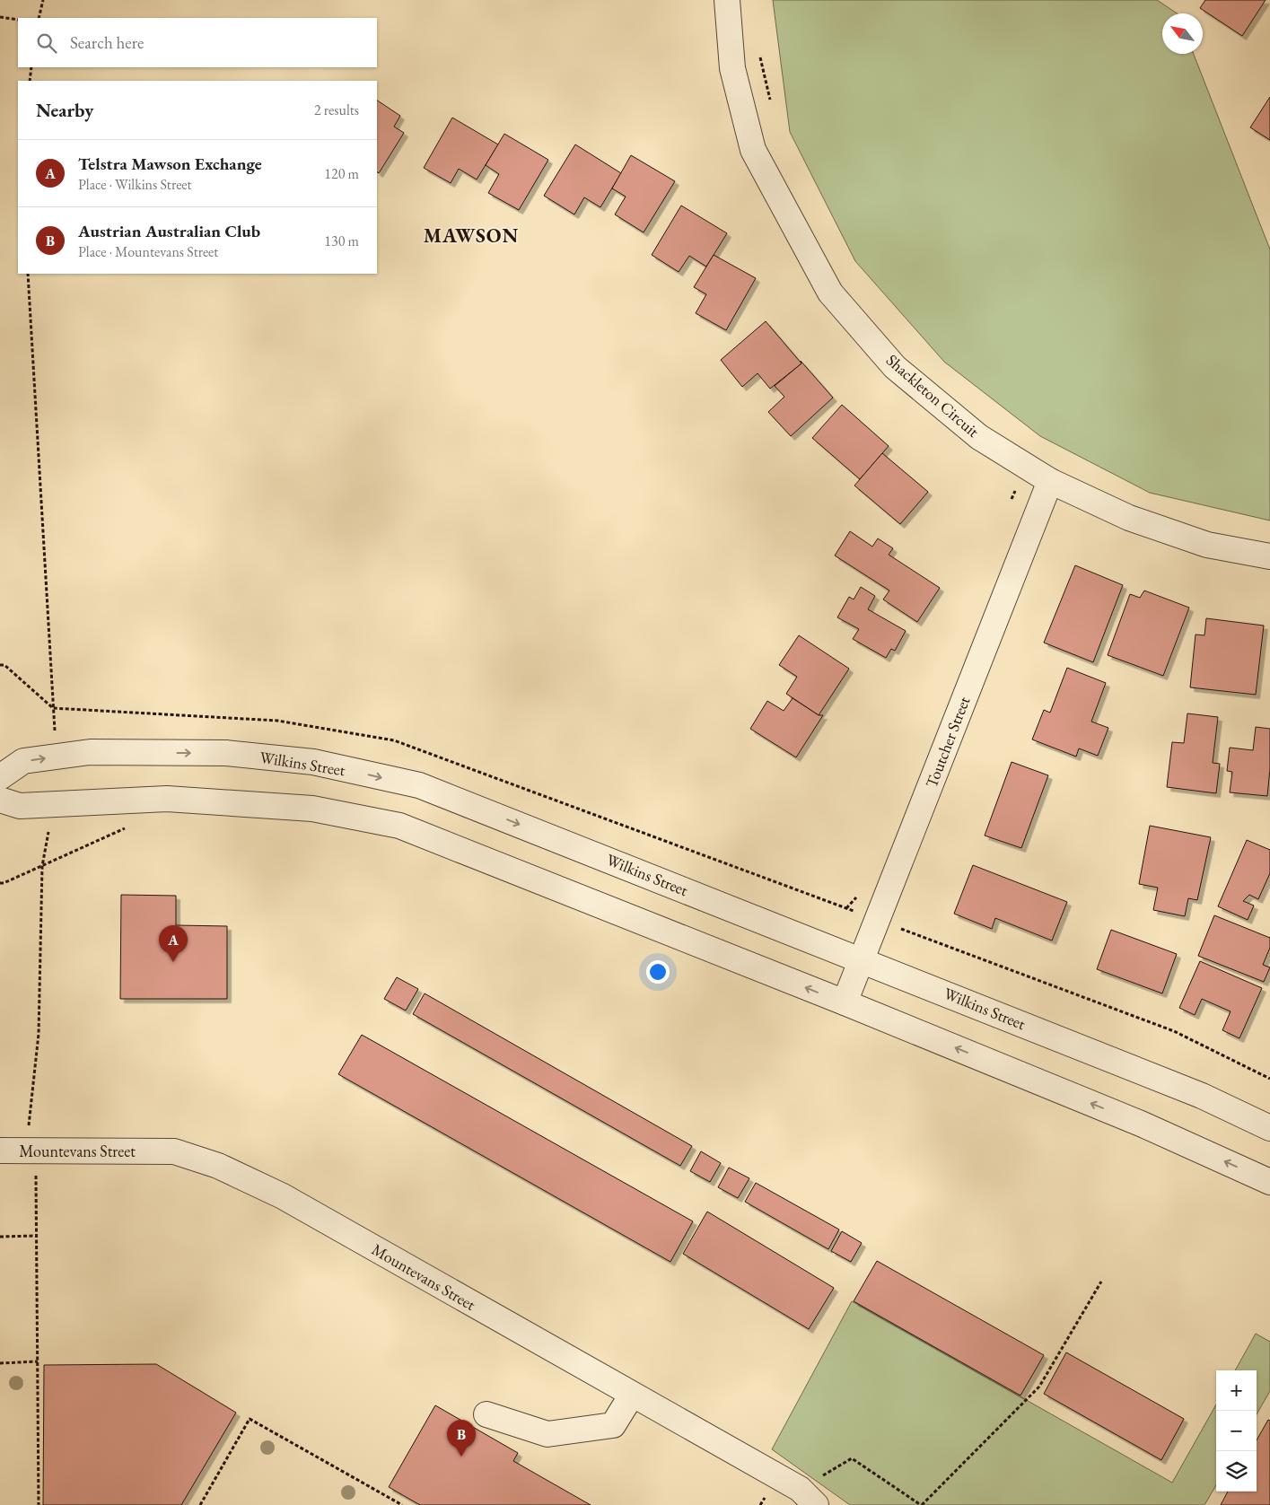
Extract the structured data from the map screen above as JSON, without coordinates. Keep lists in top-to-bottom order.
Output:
{
  "streets": {
    "street": [
      "Shackleton Circuit",
      "Toutcher Street",
      "Wilkins Street",
      "Mountevans Street"
    ]
  },
  "crossings": [
    ["Shackleton Circuit", "Toutcher Street"],
    ["Toutcher Street", "Wilkins Street"]
  ],
  "districts": ["MAWSON"],
  "north": "top left",
  "page": {
    "search": "Search here",
    "heading": ["Nearby", "2 results"],
    "list": [
      {
        "mark": "A",
        "name": "Telstra Mawson Exchange",
        "note": "Place · Wilkins Street",
        "value": "120 m"
      },
      {
        "mark": "B",
        "name": "Austrian Australian Club",
        "note": "Place · Mountevans Street",
        "value": "130 m"
      }
    ],
    "pins": ["A", "B"],
    "map_buttons": ["+", "−"]
  }
}
